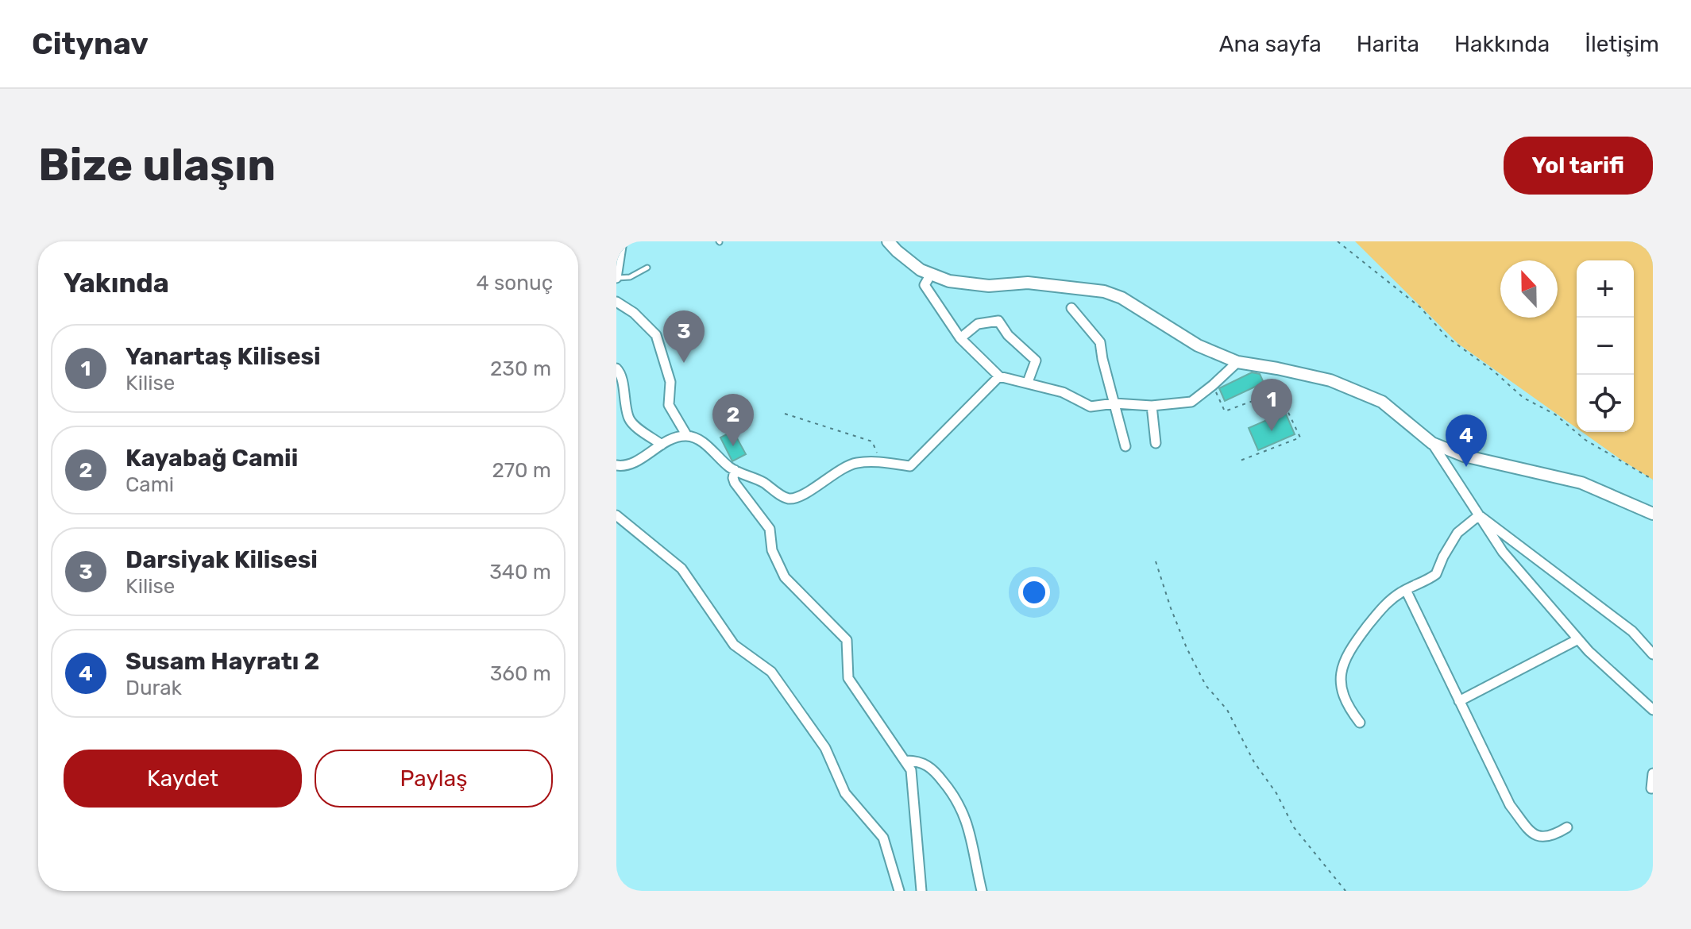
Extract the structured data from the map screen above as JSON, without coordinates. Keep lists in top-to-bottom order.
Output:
{
  "north": "top",
  "page": {
    "header": "Citynav",
    "nav": [
      "Ana sayfa",
      "Harita",
      "Hakkında",
      "İletişim"
    ],
    "buttons": [
      "Yol tarifi",
      ["Kaydet", "Paylaş"]
    ],
    "title": "Bize ulaşın",
    "heading": ["Yakında", "4 sonuç"],
    "map_buttons": ["+", "−"],
    "pins": [
      "3",
      "1",
      "2",
      "4"
    ],
    "list": [
      {
        "mark": "1",
        "name": "Yanartaş Kilisesi",
        "note": "Kilise",
        "value": "230 m"
      },
      {
        "mark": "2",
        "name": "Kayabağ Camii",
        "note": "Cami",
        "value": "270 m"
      },
      {
        "mark": "3",
        "name": "Darsiyak Kilisesi",
        "note": "Kilise",
        "value": "340 m"
      },
      {
        "mark": "4",
        "name": "Susam Hayratı 2",
        "note": "Durak",
        "value": "360 m"
      }
    ]
  }
}
